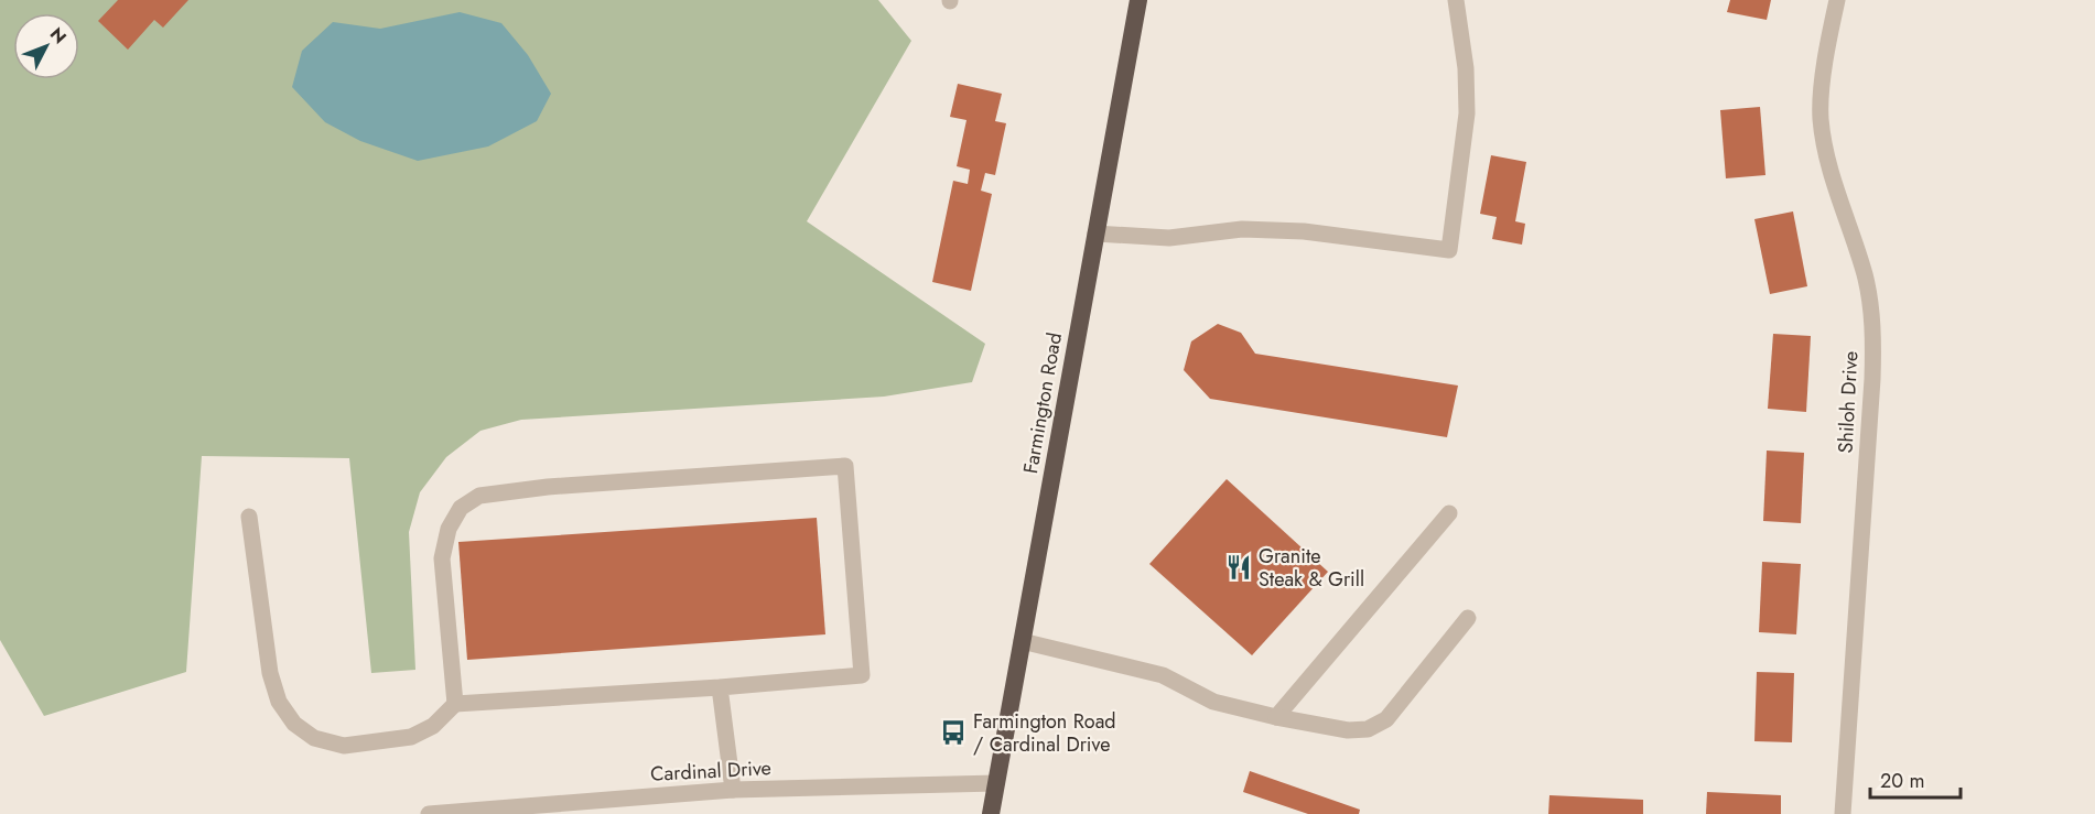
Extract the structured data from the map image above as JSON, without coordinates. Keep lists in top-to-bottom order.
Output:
{
  "streets": {
    "highway": ["Farmington Road"],
    "street": ["Shiloh Drive", "Cardinal Drive"]
  },
  "crossings": [
    ["Farmington Road", "Cardinal Drive"]
  ],
  "places": {
    "restaurant": ["Granite Steak & Grill"],
    "bus stop": ["Farmington Road / Cardinal Drive"]
  },
  "scale_bar": "20 m",
  "north": "top right"
}
